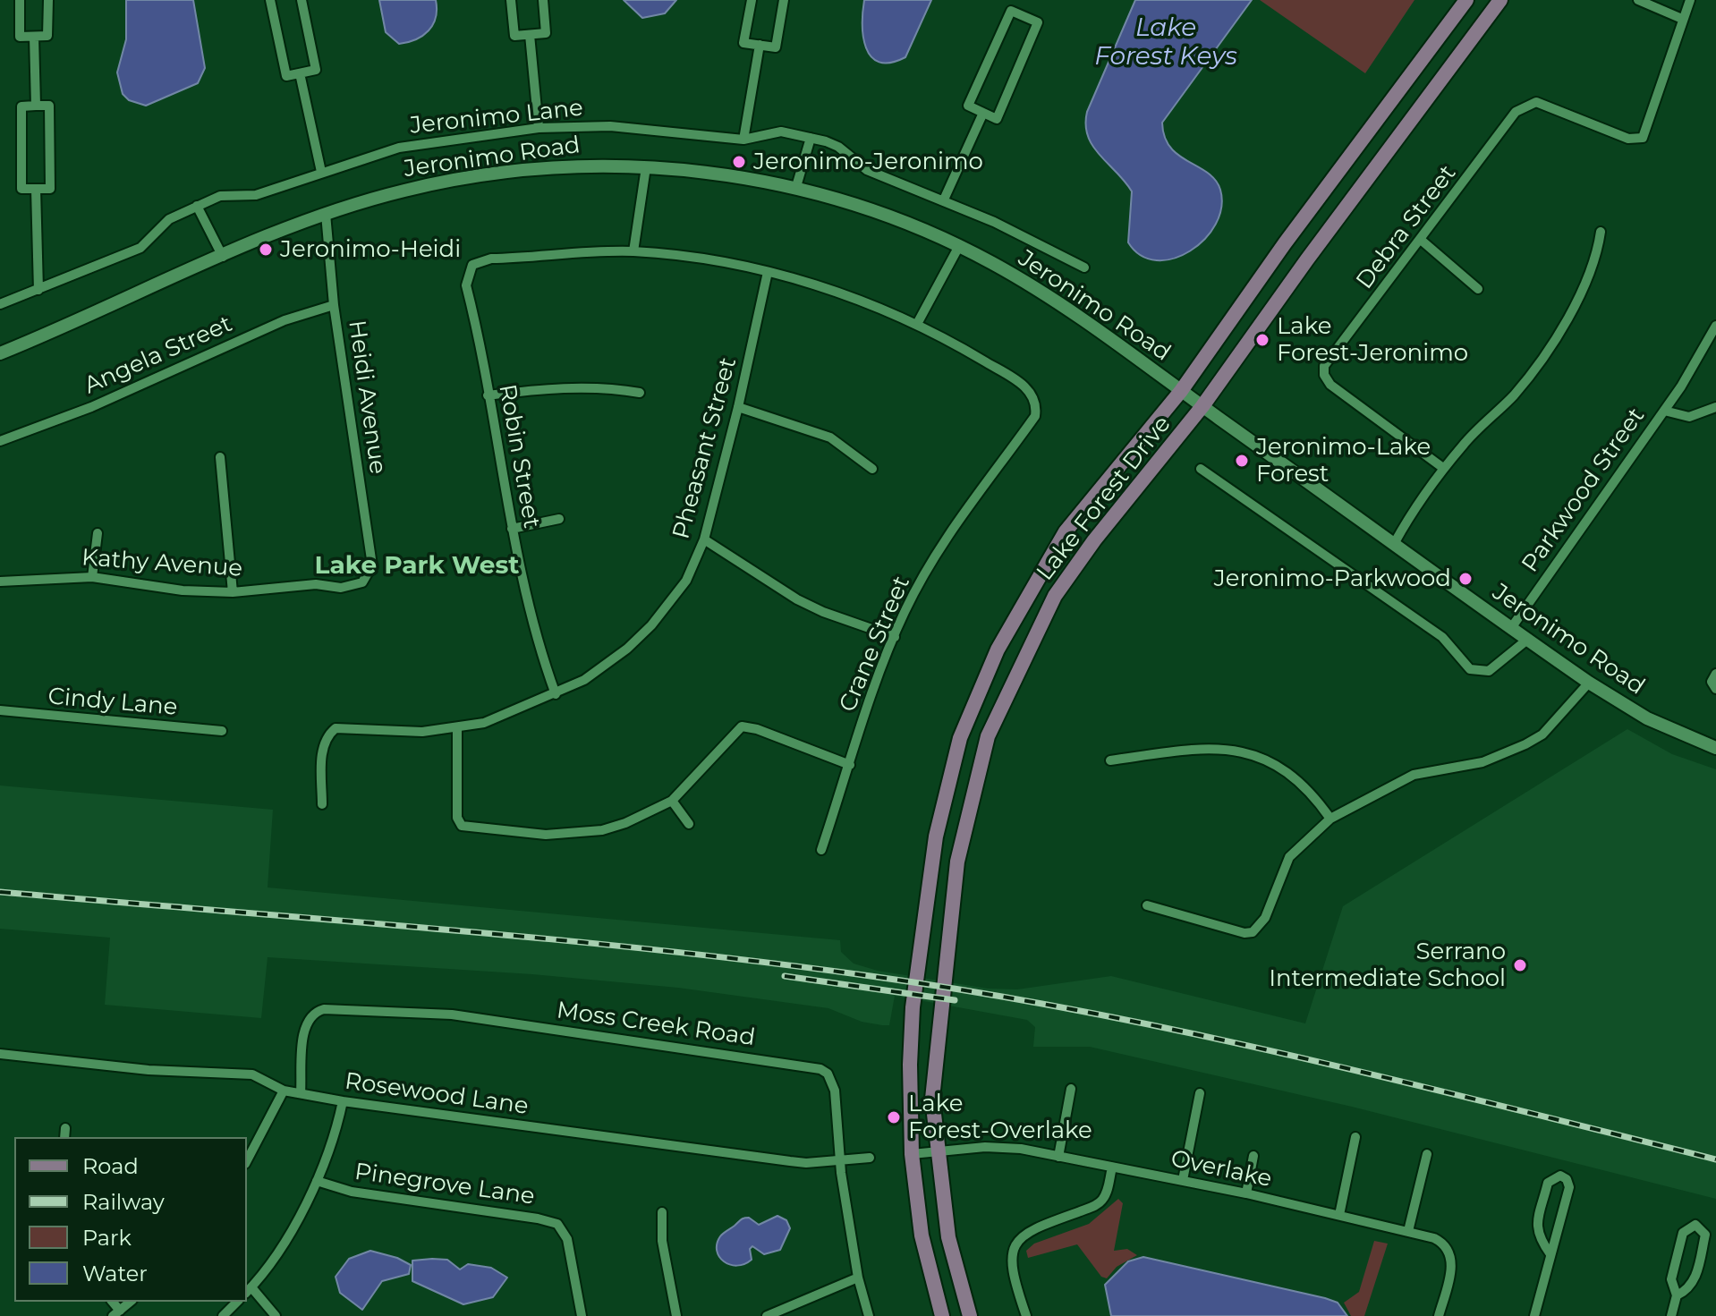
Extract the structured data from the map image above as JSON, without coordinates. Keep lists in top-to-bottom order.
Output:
{
  "streets": {
    "main road": ["Jeronimo Road", "Lake Forest Drive"],
    "street": [
      "Jeronimo Lane",
      "Debra Street",
      "Angela Street",
      "Heidi Avenue",
      "Pheasant Street",
      "Robin Street",
      "Parkwood Street",
      "Kathy Avenue",
      "Crane Street",
      "Cindy Lane",
      "Moss Creek Road",
      "Rosewood Lane",
      "Overlake",
      "Pinegrove Lane"
    ]
  },
  "crossings": [
    ["Jeronimo Road", "Heidi Avenue"],
    ["Jeronimo Road", "Parkwood Street"],
    ["Jeronimo Road", "Lake Forest Drive"],
    ["Angela Street", "Heidi Avenue"],
    ["Heidi Avenue", "Kathy Avenue"],
    ["Pheasant Street", "Robin Street"],
    ["Lake Forest Drive", "Overlake"],
    ["Moss Creek Road", "Rosewood Lane"]
  ],
  "districts": ["Lake Park West"],
  "water": ["Lake Forest Keys"],
  "places": [
    "Jeronimo-Jeronimo",
    "Jeronimo-Heidi",
    "Lake Forest-Jeronimo",
    "Jeronimo-Lake Forest",
    "Jeronimo-Parkwood",
    "Serrano Intermediate School",
    "Lake Forest-Overlake"
  ],
  "legend": [
    "Road",
    "Railway",
    "Park",
    "Water"
  ]
}
